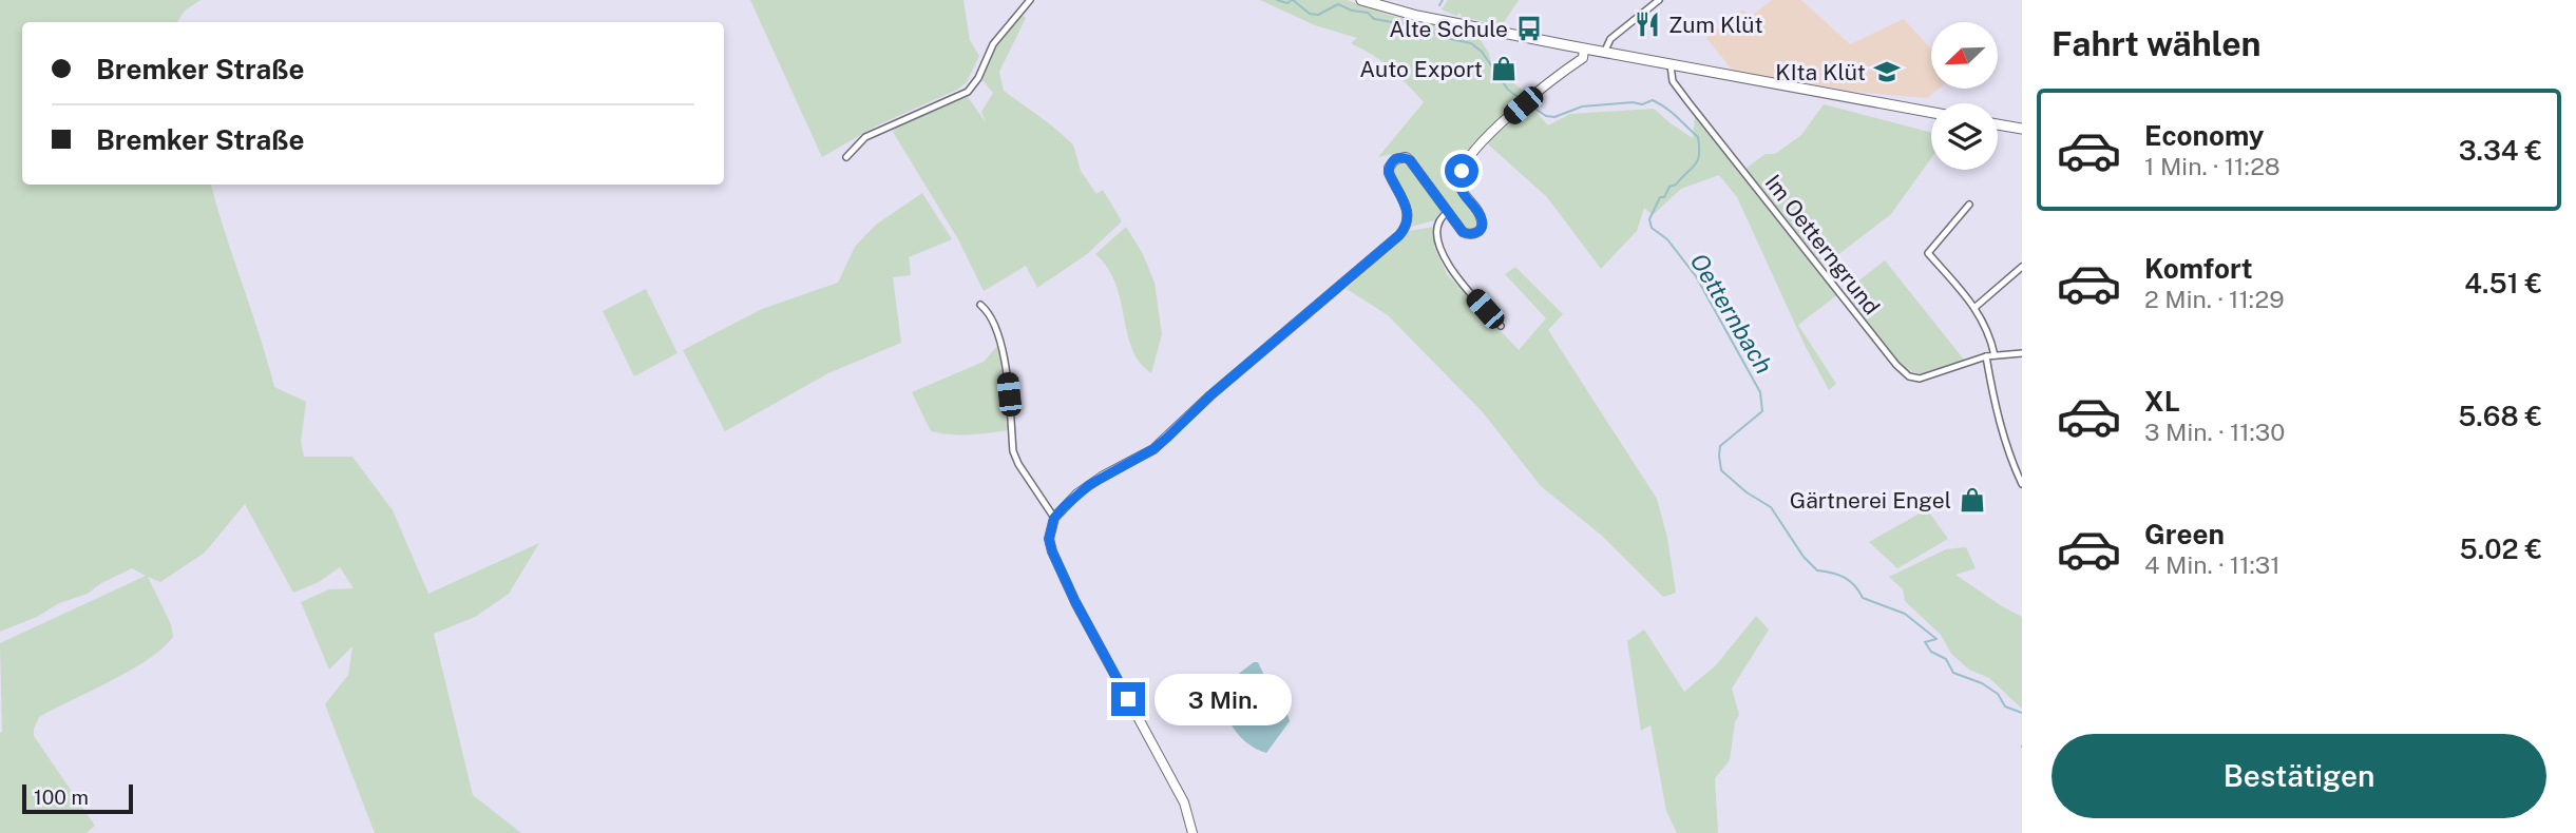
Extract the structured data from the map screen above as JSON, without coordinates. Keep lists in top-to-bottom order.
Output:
{
  "streets": {
    "street": ["Im Oetterngrund"]
  },
  "water": ["Oetternbach"],
  "places": {
    "restaurant": ["Zum Klüt"],
    "bus stop": ["Alte Schule"],
    "shop": ["Auto Export", "Gärtnerei Engel"],
    "school or university": ["KIta Klüt"]
  },
  "scale_bar": "100 m",
  "north": "bottom left",
  "page": {
    "heading": "Fahrt wählen",
    "banner": ["Bremker Straße", "Bremker Straße"],
    "list": [
      {
        "name": "Economy",
        "note": "1 Min. · 11:28",
        "value": "3.34 €"
      },
      {
        "name": "Komfort",
        "note": "2 Min. · 11:29",
        "value": "4.51 €"
      },
      {
        "name": "XL",
        "note": "3 Min. · 11:30",
        "value": "5.68 €"
      },
      {
        "name": "Green",
        "note": "4 Min. · 11:31",
        "value": "5.02 €"
      }
    ],
    "bubble": "3 Min.",
    "buttons": "Bestätigen",
    "scale": "100 m"
  }
}
